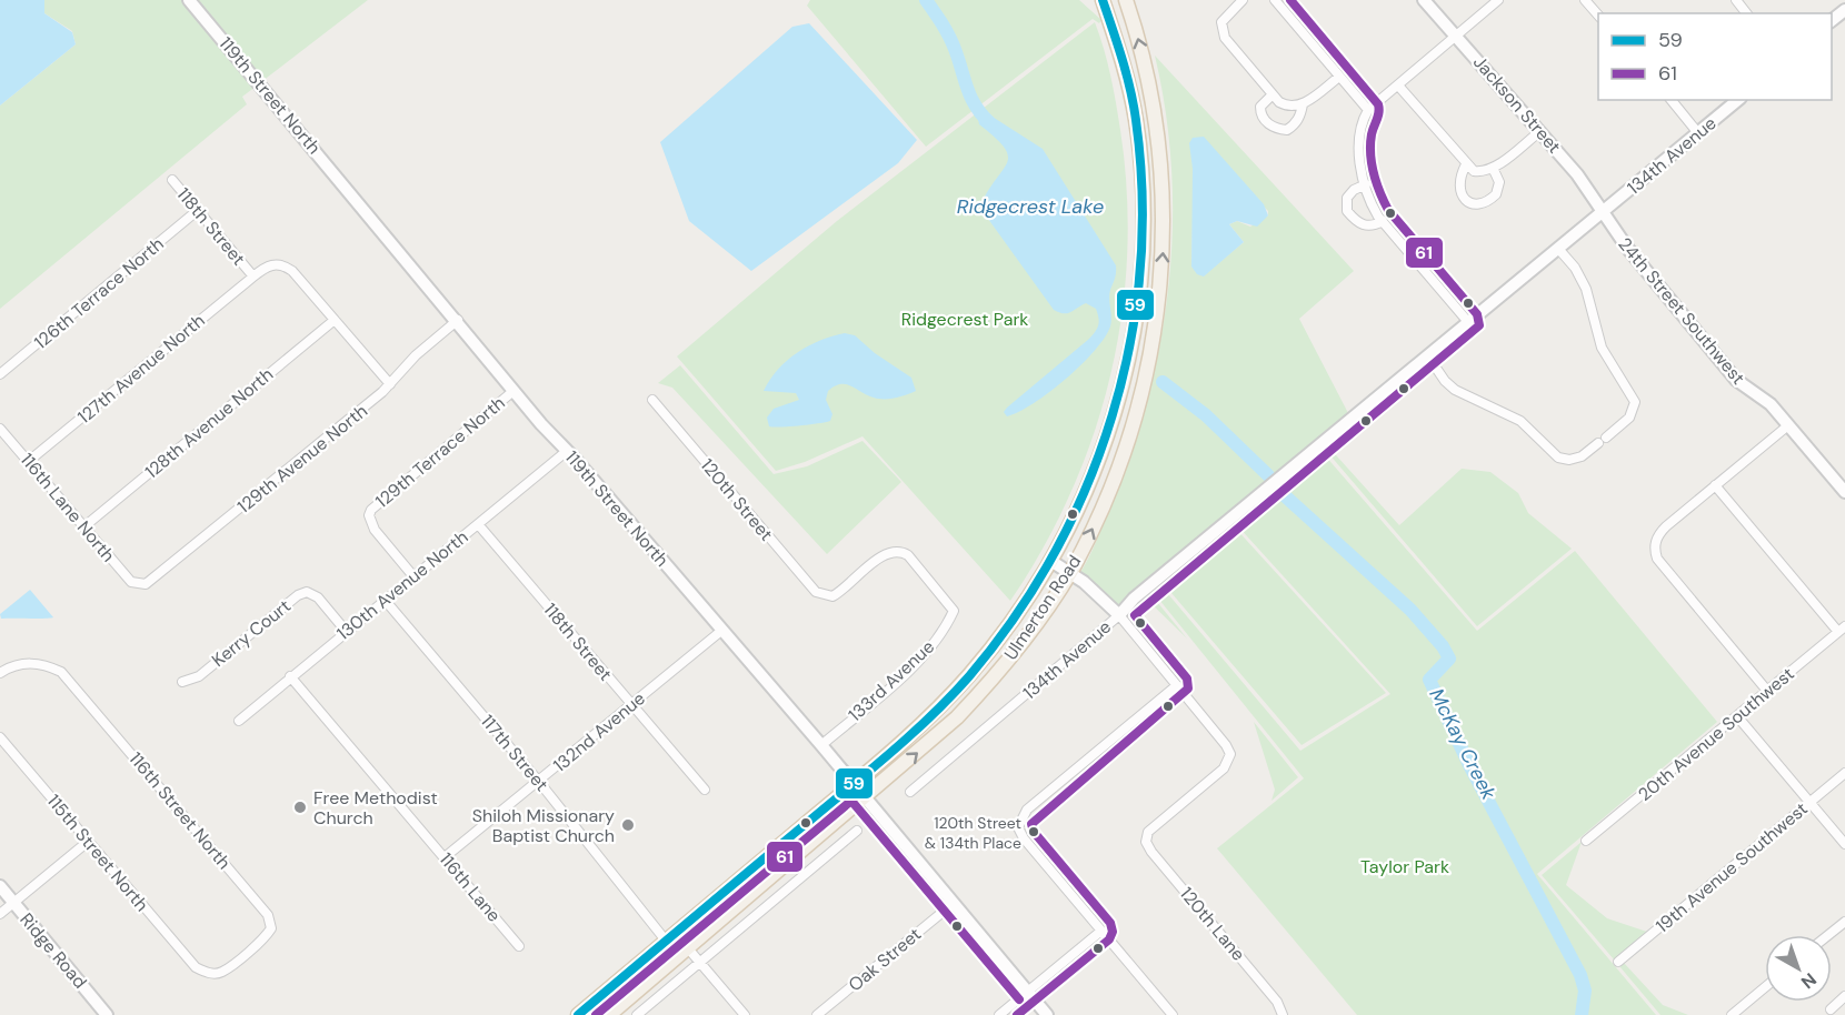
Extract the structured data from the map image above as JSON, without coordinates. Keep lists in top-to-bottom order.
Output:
{
  "streets": {
    "main road": ["Ulmerton Road"],
    "street": [
      "119th Street North",
      "Jackson Street",
      "134th Avenue",
      "118th Street",
      "126th Terrace North",
      "24th Street Southwest",
      "127th Avenue North",
      "128th Avenue North",
      "129th Terrace North",
      "129th Avenue North",
      "120th Street",
      "116th Lane North",
      "130th Avenue North",
      "Kerry Court",
      "133rd Avenue",
      "132nd Avenue",
      "20th Avenue Southwest",
      "117th Street",
      "116th Street North",
      "115th Street North",
      "19th Avenue Southwest",
      "116th Lane",
      "120th Lane",
      "Ridge Road",
      "Oak Street"
    ]
  },
  "crossings": [
    ["119th Street North", "129th Terrace North"],
    ["119th Street North", "129th Avenue North"],
    ["119th Street North", "130th Avenue North"],
    ["119th Street North", "Ulmerton Road"],
    ["119th Street North", "133rd Avenue"],
    ["119th Street North", "132nd Avenue"],
    ["119th Street North", "Oak Street"],
    ["Jackson Street", "134th Avenue"],
    ["Jackson Street", "24th Street Southwest"],
    ["134th Avenue", "24th Street Southwest"],
    ["118th Street", "126th Terrace North"],
    ["118th Street", "127th Avenue North"],
    ["118th Street", "128th Avenue North"],
    ["118th Street", "129th Avenue North"],
    ["118th Street", "130th Avenue North"],
    ["118th Street", "132nd Avenue"],
    ["127th Avenue North", "116th Lane North"],
    ["128th Avenue North", "116th Lane North"],
    ["129th Terrace North", "130th Avenue North"],
    ["129th Avenue North", "116th Lane North"],
    ["120th Street", "133rd Avenue"],
    ["130th Avenue North", "Kerry Court"],
    ["130th Avenue North", "117th Street"],
    ["130th Avenue North", "116th Lane"],
    ["Ulmerton Road", "117th Street"],
    ["132nd Avenue", "117th Street"],
    ["132nd Avenue", "116th Lane"],
    ["116th Street North", "115th Street North"]
  ],
  "water": ["Ridgecrest Lake", "McKay Creek"],
  "parks": ["Ridgecrest Park", "Taylor Park"],
  "places": ["Free Methodist Church", "Shiloh Missionary Baptist Church", "120th Street & 134th Place"],
  "lines": ["transit line 59", "transit line 61"],
  "legend": ["59", "61"],
  "north": "bottom right"
}
